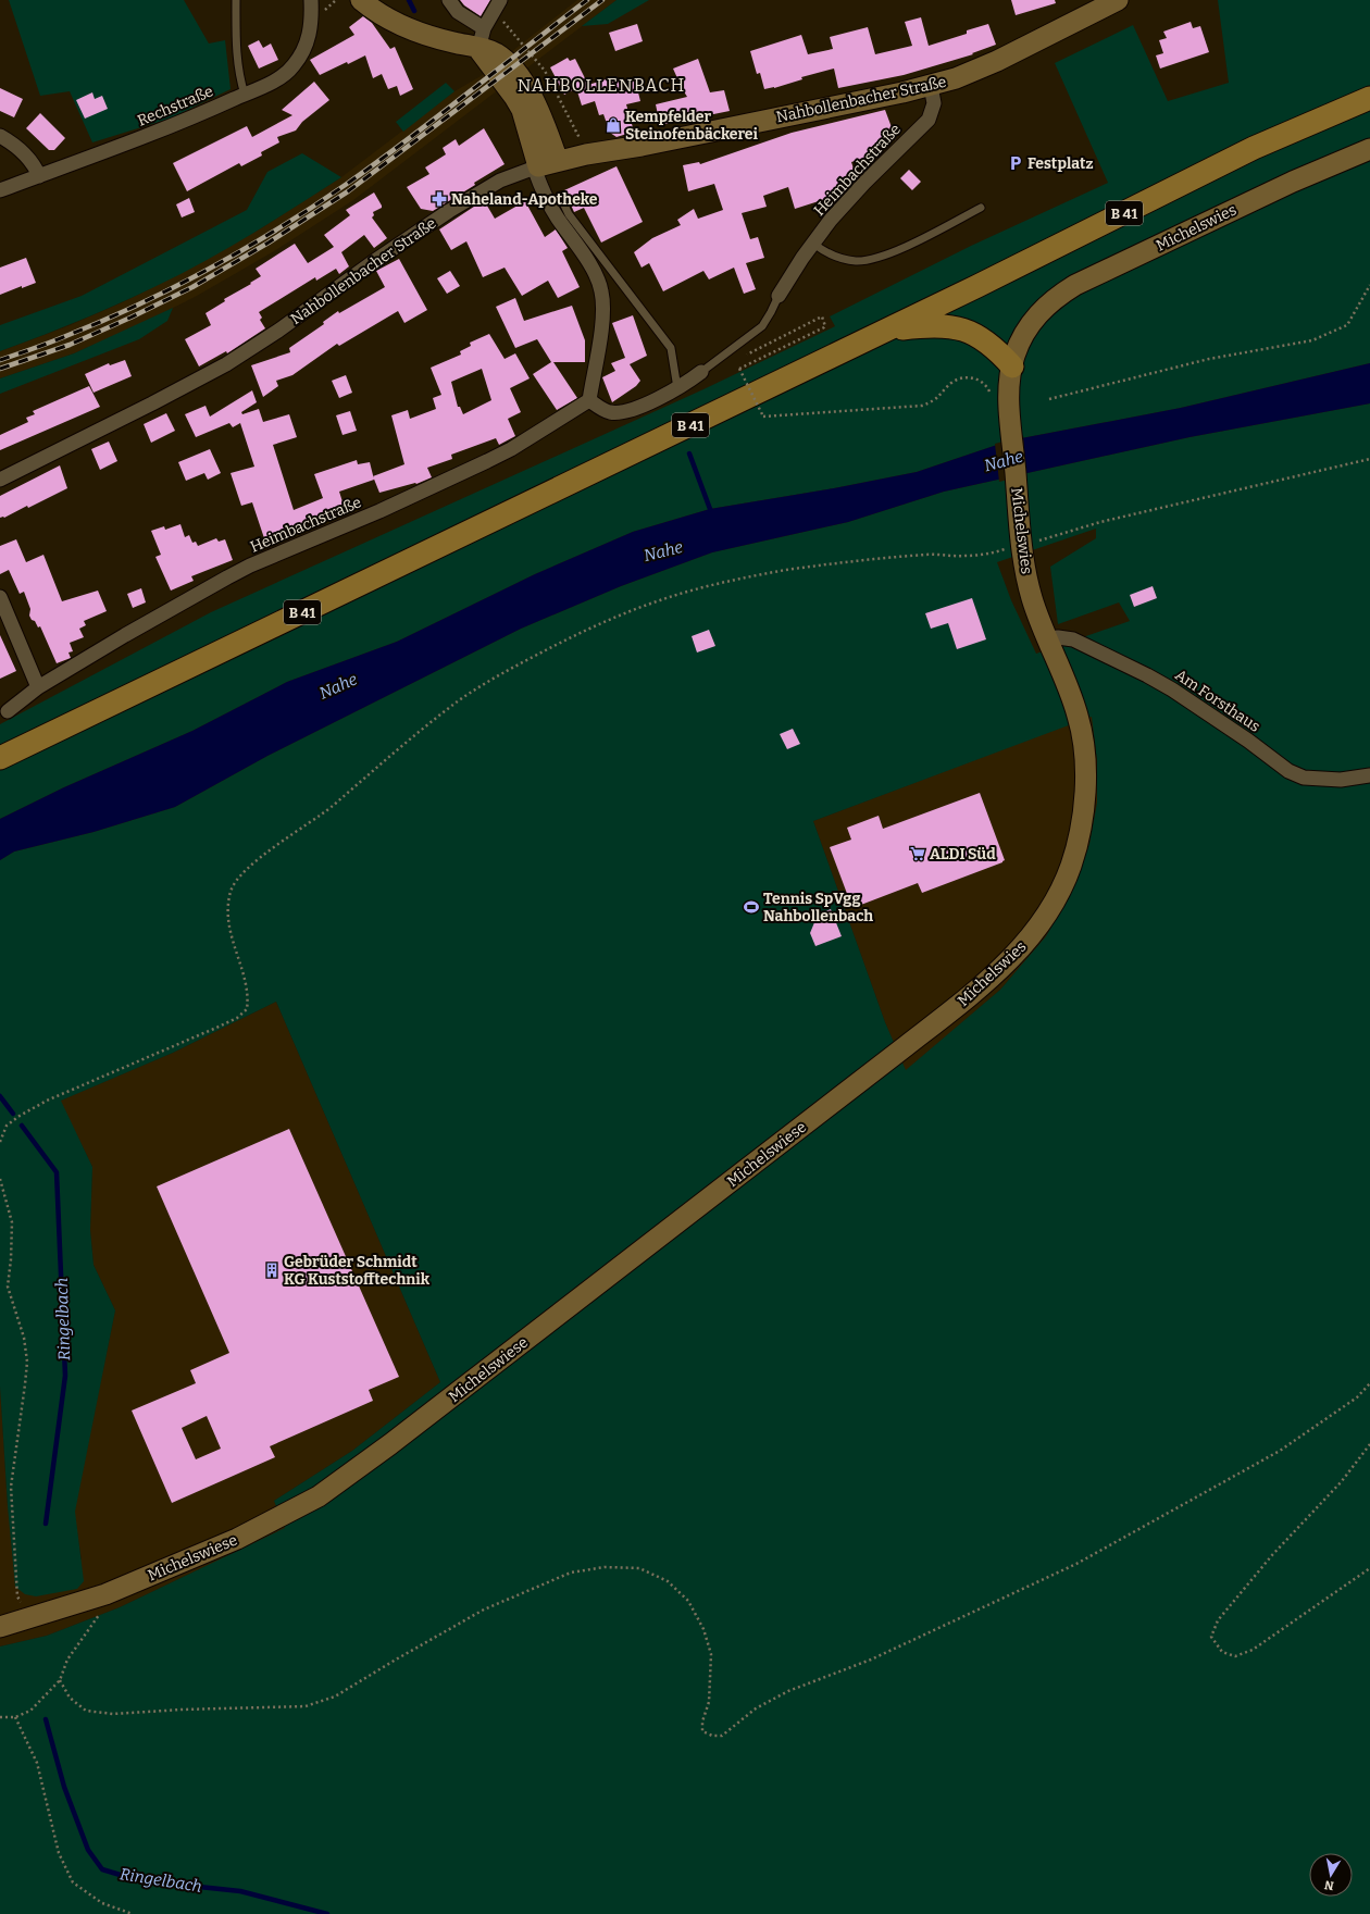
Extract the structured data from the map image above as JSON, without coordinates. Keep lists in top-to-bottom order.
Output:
{
  "streets": {
    "main road": ["B 41"],
    "street": [
      "Nahbollenbacher Straße",
      "Rechstraße",
      "Heimbachstraße",
      "Michelswies",
      "Am Forsthaus",
      "Michelswiese"
    ]
  },
  "crossings": [
    ["Nahbollenbacher Straße", "Heimbachstraße"],
    ["Michelswies", "Am Forsthaus"],
    ["Michelswies", "Michelswiese"]
  ],
  "districts": ["NAHBOLLENBACH"],
  "water": ["Nahe", "Ringelbach"],
  "places": {
    "shop": ["Kempfelder Steinofenbäckerei"],
    "parking": ["Festplatz"],
    "pharmacy": ["Naheland-Apotheke"],
    "supermarket": ["ALDI Süd"],
    "sports": ["Tennis SpVgg Nahbollenbach"],
    "building": ["Gebrüder Schmidt KG Kuststofftechnik"]
  },
  "north": "bottom"
}
